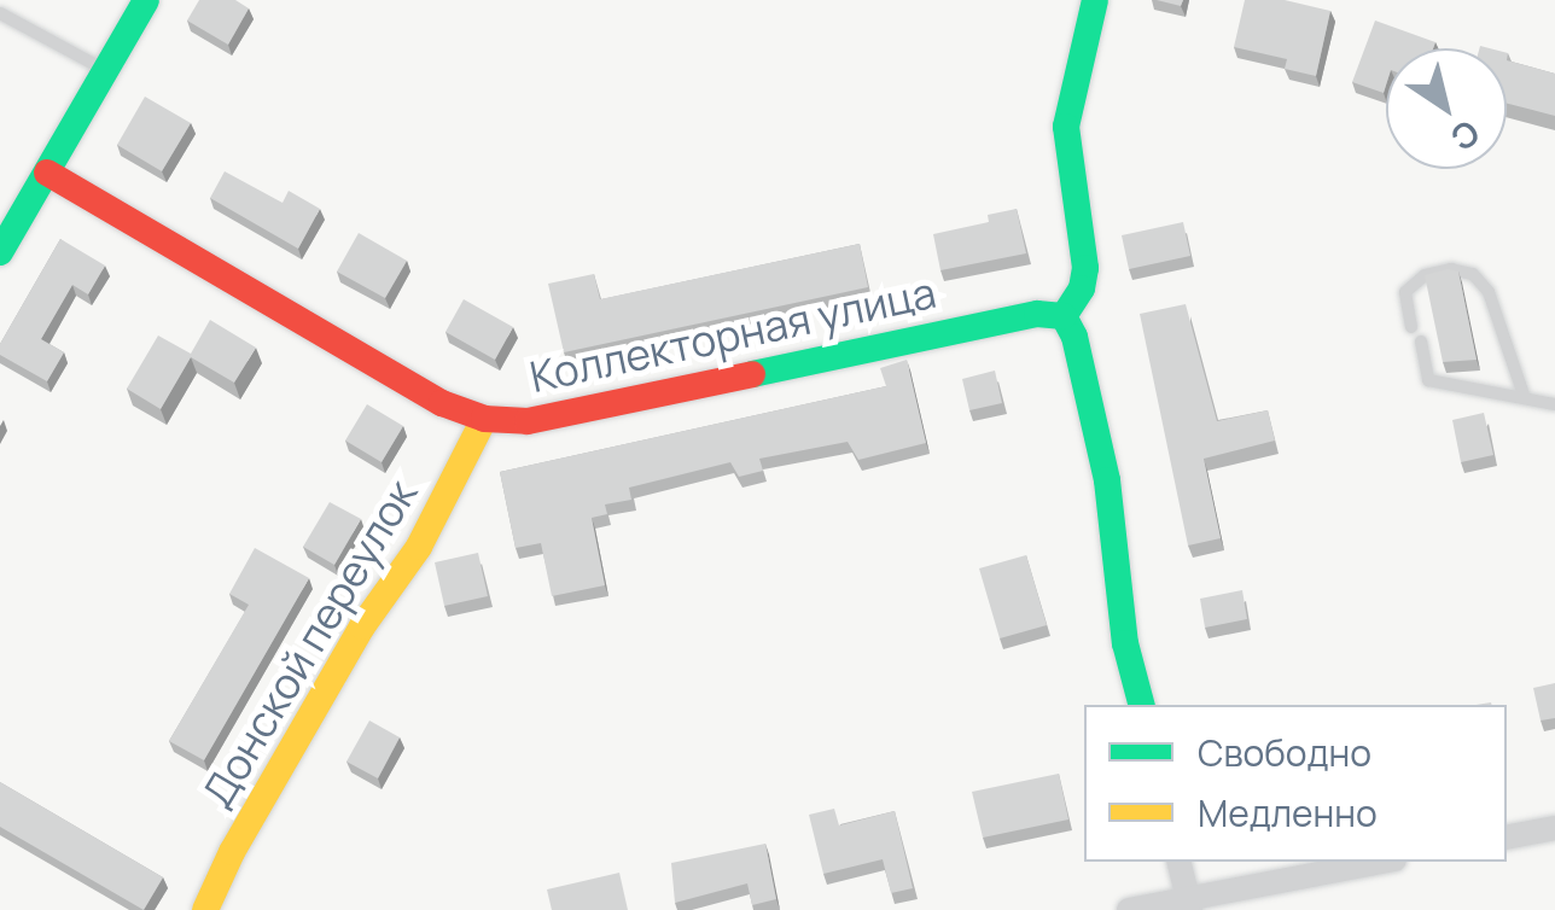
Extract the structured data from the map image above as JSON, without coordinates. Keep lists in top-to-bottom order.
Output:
{
  "streets": {
    "street": ["Коллекторная улица", "Донской переулок"]
  },
  "crossings": [
    ["Коллекторная улица", "Донской переулок"]
  ],
  "legend": ["Свободно", "Медленно"],
  "north": "bottom right"
}
